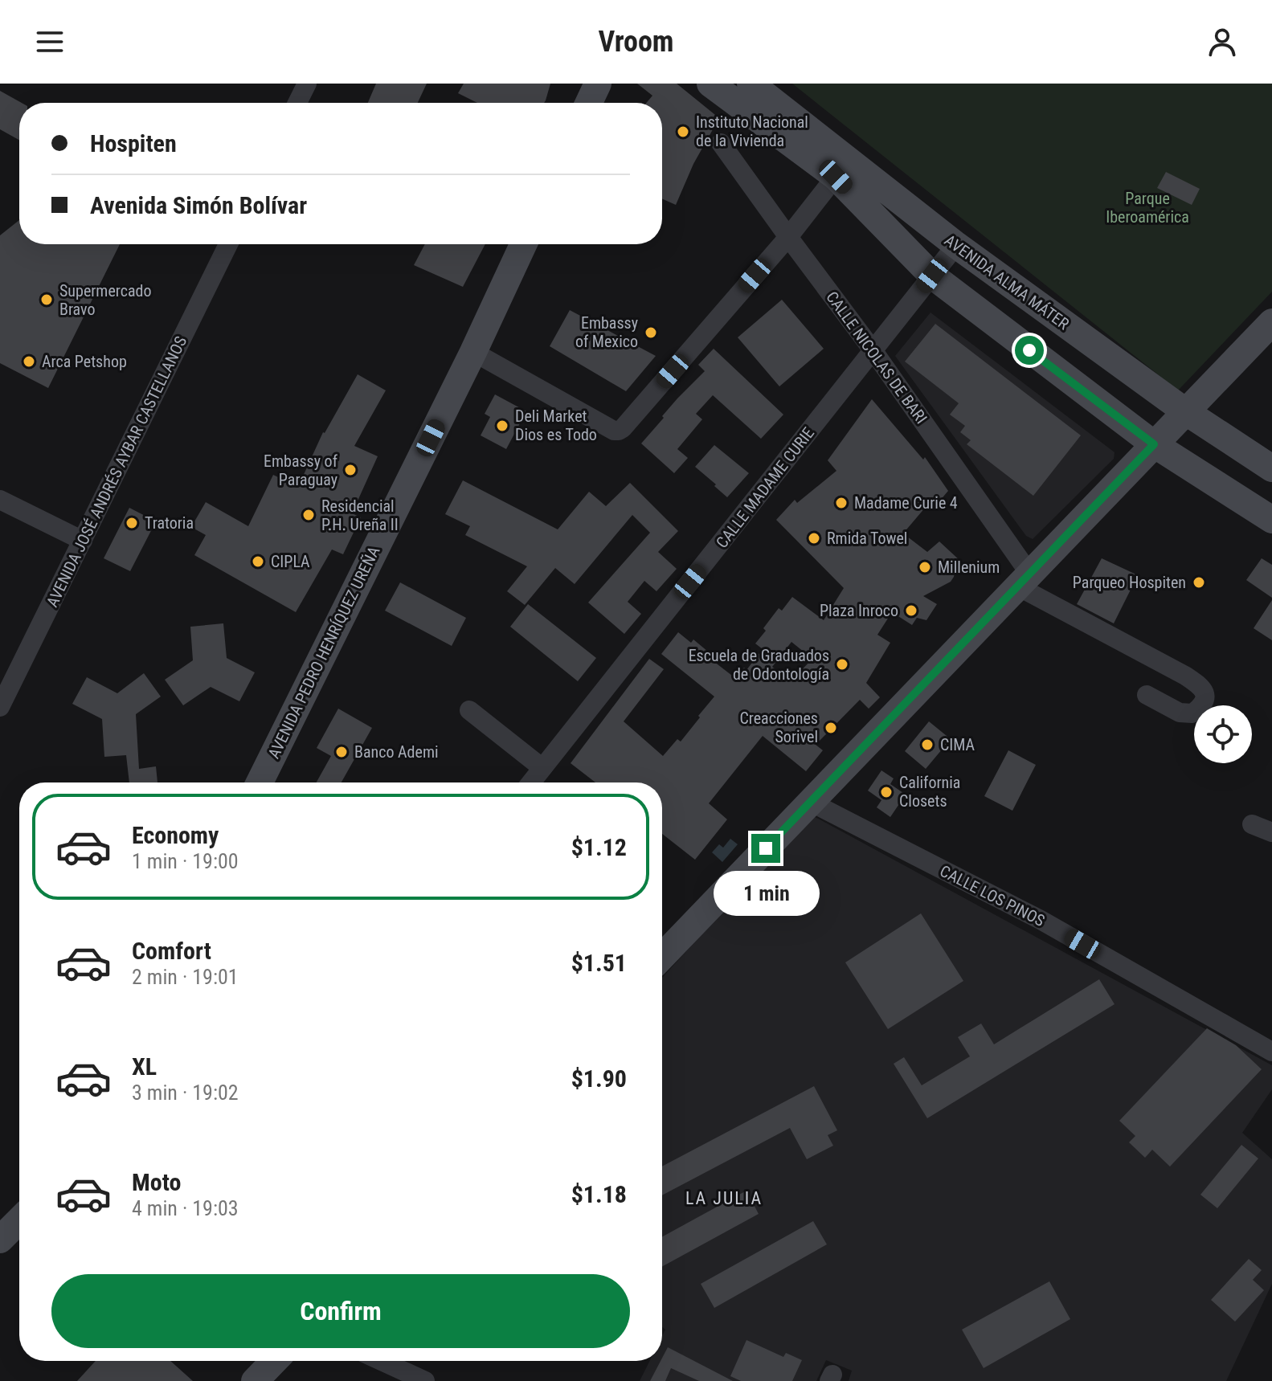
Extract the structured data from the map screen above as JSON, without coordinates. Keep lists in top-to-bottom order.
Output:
{
  "streets": {
    "main road": ["AVENIDA ALMA MÁTER", "AVENIDA PEDRO HENRÍQUEZ UREÑA"],
    "street": [
      "CALLE NICOLAS DE BARI",
      "AVENIDA JOSÉ ANDRÉS AYBAR CASTELLANOS",
      "CALLE MADAME CURIE",
      "CALLE LOS PINOS"
    ]
  },
  "crossings": [
    ["AVENIDA ALMA MÁTER", "CALLE MADAME CURIE"],
    ["CALLE NICOLAS DE BARI", "CALLE MADAME CURIE"]
  ],
  "districts": ["LA JULIA"],
  "parks": ["Parque Iberoamérica"],
  "places": [
    "Instituto Nacional de la Vivienda",
    "Supermercado Bravo",
    "Embassy of Mexico",
    "Arca Petshop",
    "Deli Market Dios es Todo",
    "Embassy of Paraguay",
    "Madame Curie 4",
    "Residencial P.H. Ureña II",
    "Tratoria",
    "Rmida Towel",
    "CIPLA",
    "Millenium",
    "Parqueo Hospiten",
    "Plaza Inroco",
    "Escuela de Graduados de Odontología",
    "Creacciones Sorivel",
    "CIMA",
    "Banco Ademi",
    "California Closets"
  ],
  "page": {
    "header": "Vroom",
    "banner": ["Hospiten", "Avenida Simón Bolívar"],
    "list": [
      {
        "name": "Economy",
        "note": "1 min · 19:00",
        "value": "$1.12"
      },
      {
        "name": "Comfort",
        "note": "2 min · 19:01",
        "value": "$1.51"
      },
      {
        "name": "XL",
        "note": "3 min · 19:02",
        "value": "$1.90"
      },
      {
        "name": "Moto",
        "note": "4 min · 19:03",
        "value": "$1.18"
      }
    ],
    "bubble": "1 min",
    "buttons": "Confirm"
  }
}
